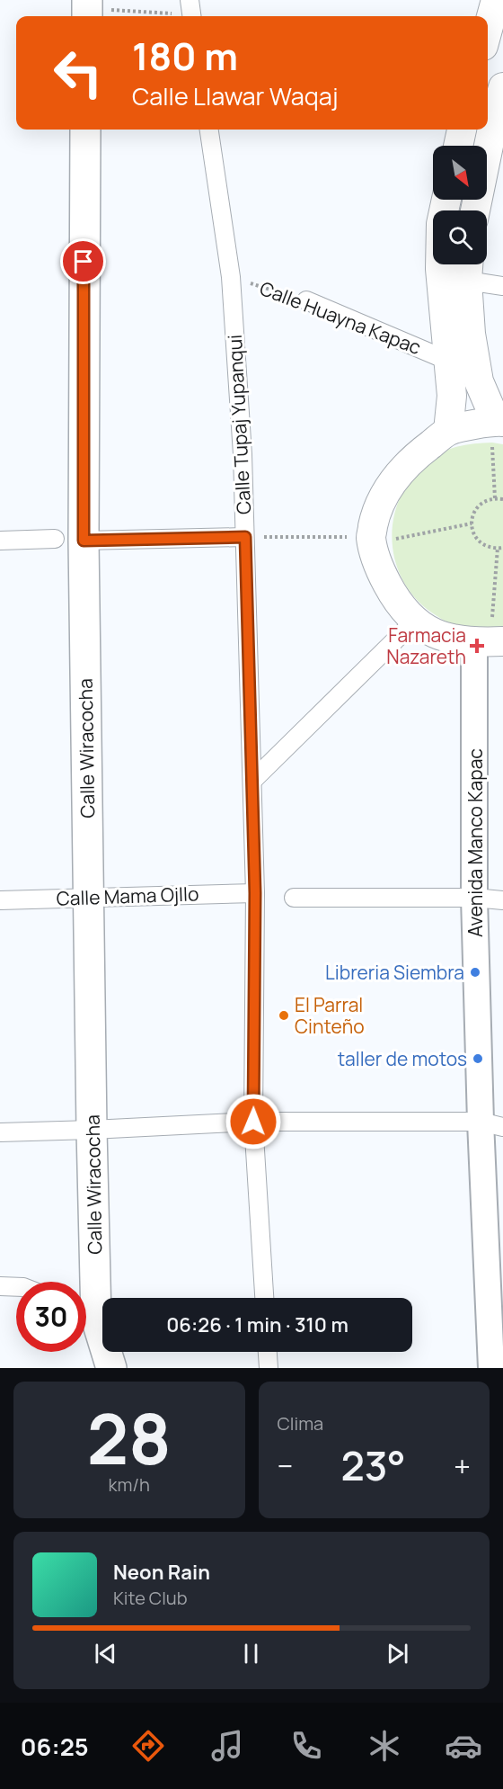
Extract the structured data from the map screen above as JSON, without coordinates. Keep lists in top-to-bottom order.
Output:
{
  "streets": {
    "highway": ["Calle Wiracocha"],
    "main road": ["Avenida Manco Kapac"],
    "street": ["Calle Huayna Kapac", "Calle Tupaj Yupanqui", "Calle Mama Ojllo"]
  },
  "crossings": [
    ["Calle Huayna Kapac", "Calle Tupaj Yupanqui"],
    ["Calle Tupaj Yupanqui", "Calle Mama Ojllo"],
    ["Calle Wiracocha", "Calle Mama Ojllo"]
  ],
  "places": {
    "health": ["Farmacia Nazareth"],
    "other": ["Libreria Siembra", "El Parral Cinteño", "taller de motos"]
  },
  "north": "bottom right",
  "page": {
    "turn": ["180 m", "Calle Llawar Waqaj"],
    "limit": "30",
    "trip": "06:26 · 1 min · 310 m",
    "tile": [
      ["28", "km/h"],
      "Clima"
    ],
    "heat": ["−", "23°", "+"],
    "song": ["Neon Rain", "Kite Club"],
    "tabs": "06:25"
  }
}
